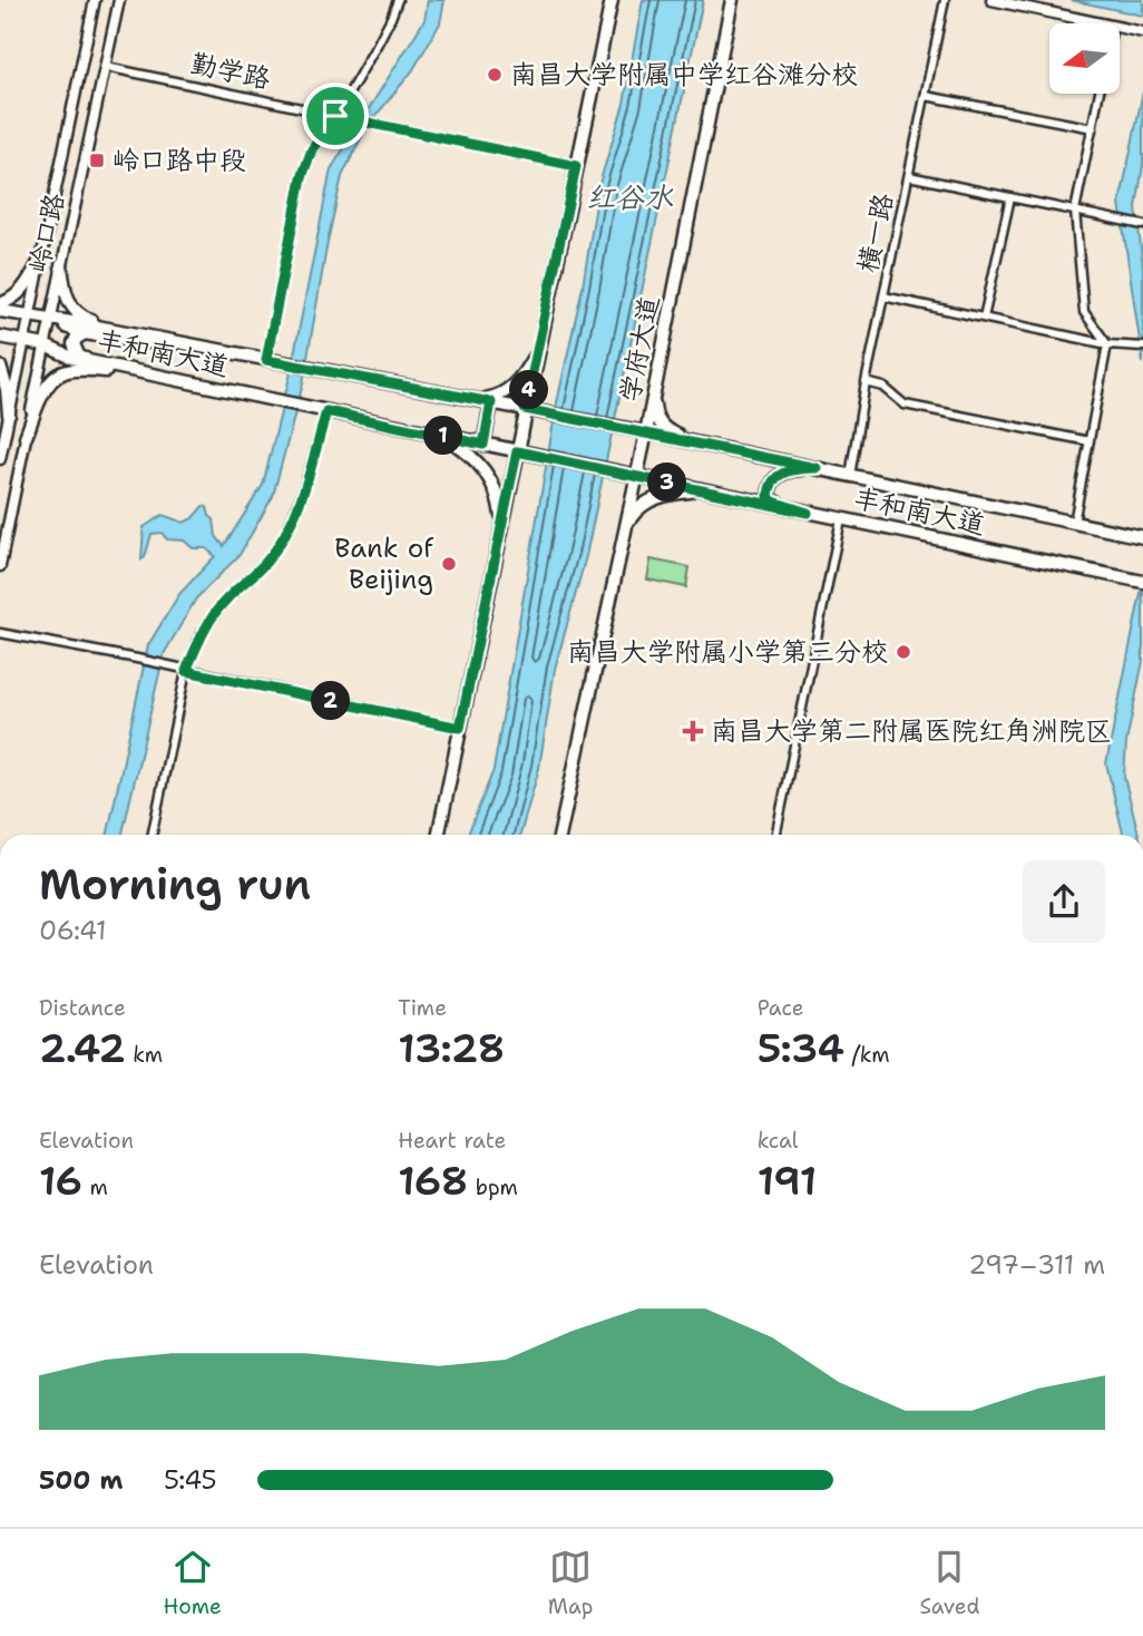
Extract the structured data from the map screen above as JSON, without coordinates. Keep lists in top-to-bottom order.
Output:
{
  "streets": {
    "main road": ["学府大道", "丰和南大道"],
    "street": ["勤学路", "岭口路", "横一路"]
  },
  "crossings": [
    ["勤学路", "岭口路"],
    ["岭口路", "丰和南大道"],
    ["横一路", "丰和南大道"],
    ["学府大道", "丰和南大道"]
  ],
  "water": ["红谷水"],
  "places": {
    "other": ["南昌大学附属中学红谷滩分校", "Bank of Beijing", "南昌大学附属小学第三分校"],
    "transit": ["岭口路中段"],
    "health": ["南昌大学第二附属医院红角洲院区"]
  },
  "north": "left",
  "page": {
    "pins": [
      "4",
      "1",
      "3",
      "2"
    ],
    "heading": ["Morning run", "06:41"],
    "stats": [
      ["Distance", "2.42 km"],
      ["Time", "13:28"],
      ["Pace", "5:34 /km"],
      ["Elevation", "16 m"],
      ["Heart rate", "168 bpm"],
      ["kcal", "191"]
    ],
    "chart": ["Elevation", "297–311 m"],
    "list": [
      {
        "name": "500 m",
        "note": "5:45"
      }
    ],
    "tabs": ["Home", "Map", "Saved"]
  }
}
